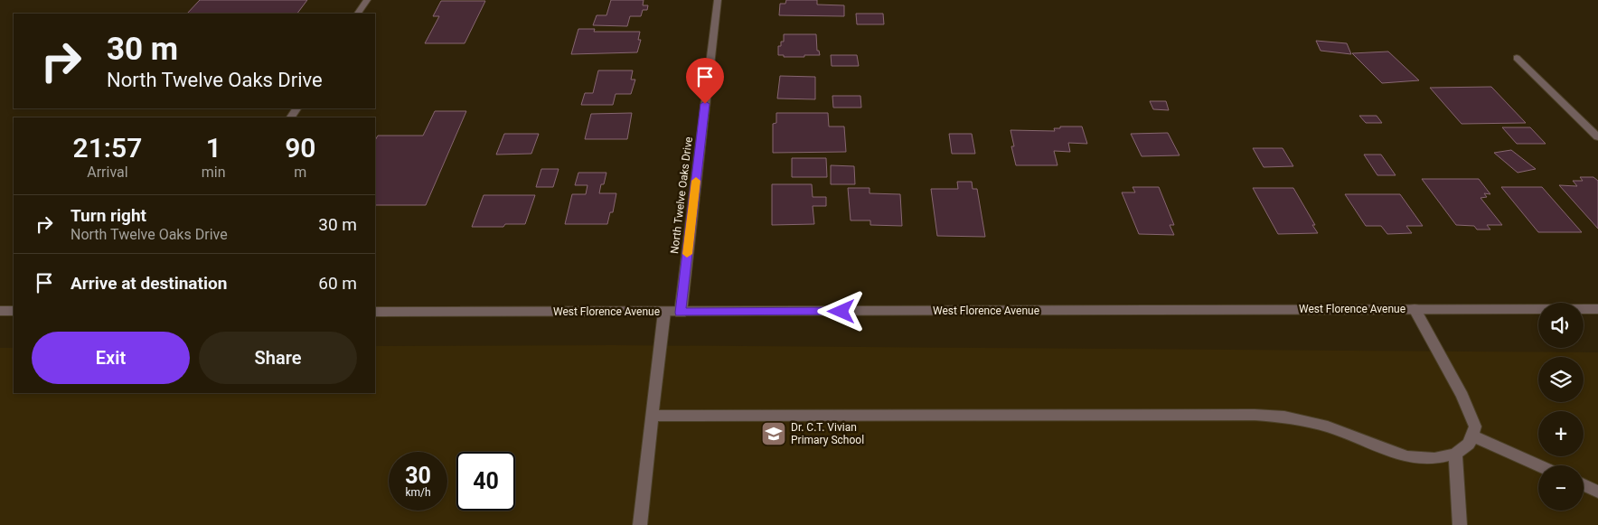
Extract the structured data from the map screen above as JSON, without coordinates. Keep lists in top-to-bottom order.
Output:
{
  "streets": {
    "street": ["North Twelve Oaks Drive", "West Florence Avenue"]
  },
  "crossings": [
    ["North Twelve Oaks Drive", "West Florence Avenue"]
  ],
  "places": {
    "school or university": ["Dr. C.T. Vivian Primary School"]
  },
  "page": {
    "turn": ["30 m", "North Twelve Oaks Drive"],
    "eta": [
      "21:57",
      "Arrival",
      "1",
      "min",
      "90",
      "m"
    ],
    "list": [
      {
        "name": "Turn right",
        "note": "North Twelve Oaks Drive",
        "value": "30 m"
      },
      {
        "name": "Arrive at destination",
        "value": "60 m"
      }
    ],
    "map_buttons": ["+", "−"],
    "buttons": ["Exit", "Share"],
    "speed": "30 km/h",
    "limit": "40"
  }
}
